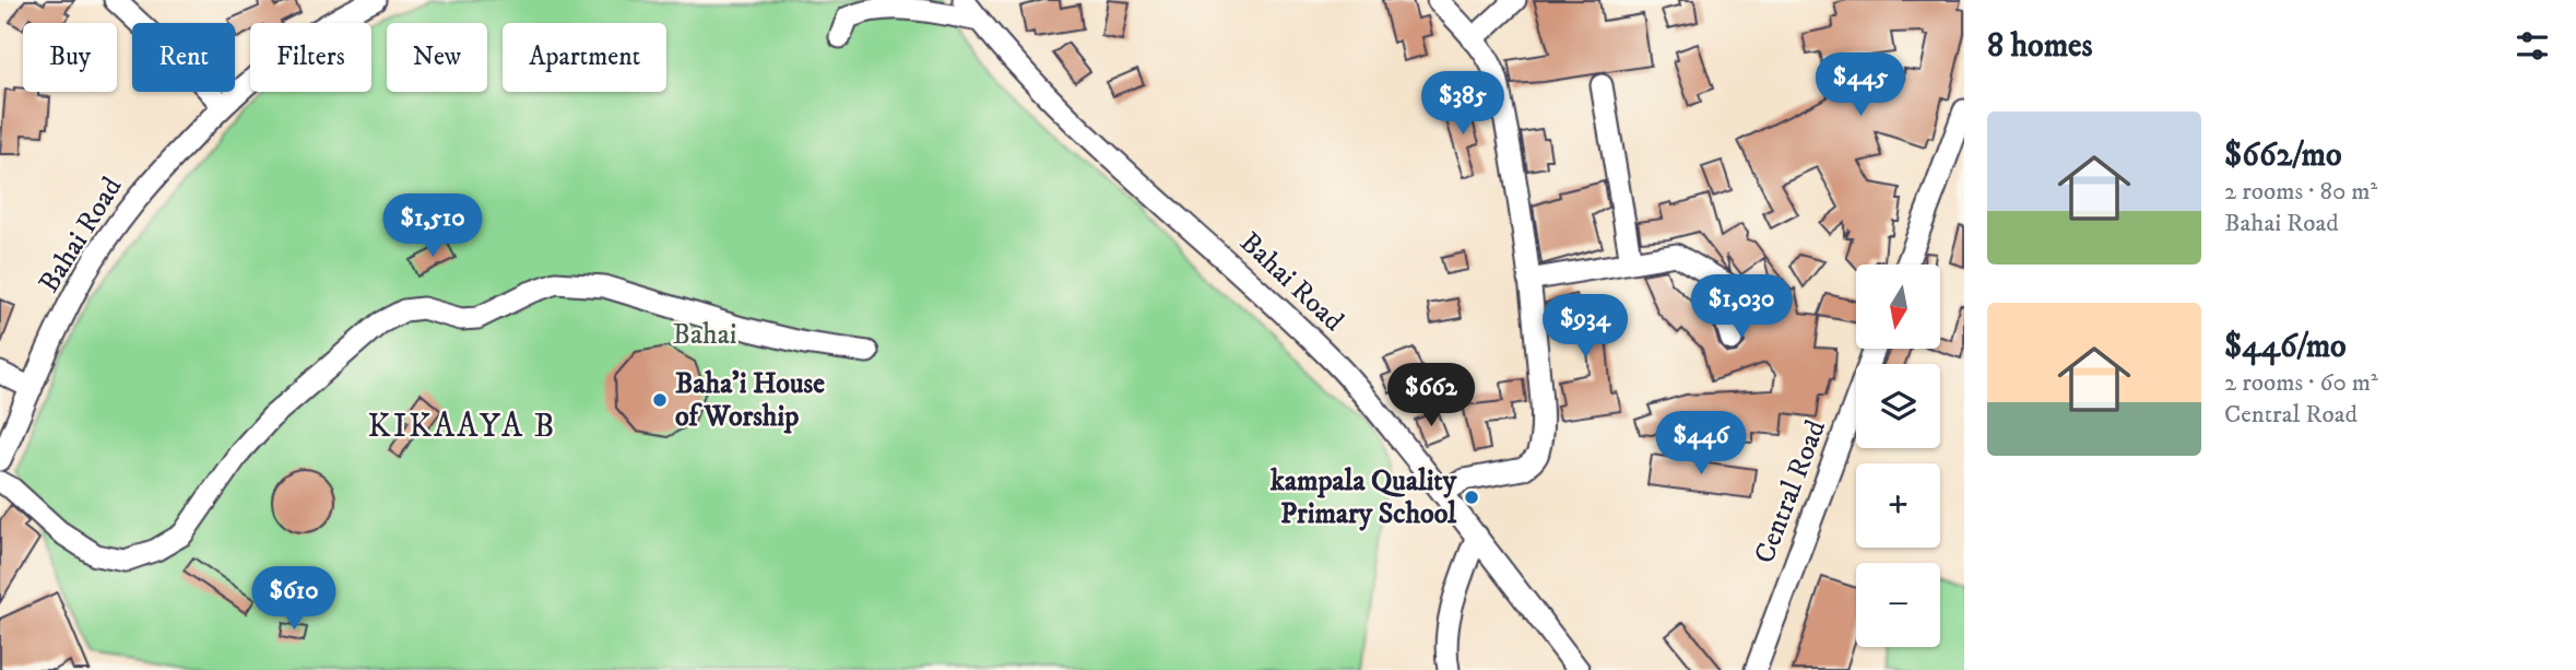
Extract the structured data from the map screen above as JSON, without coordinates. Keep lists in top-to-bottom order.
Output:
{
  "streets": {
    "street": ["Bahai Road", "Central Road"]
  },
  "districts": ["KIKAAYA B"],
  "parks": ["Bahai"],
  "places": ["Baha'i House of Worship", "kampala Quality Primary School"],
  "north": "bottom",
  "page": {
    "heading": "8 homes",
    "chip": [
      "Buy",
      "Rent",
      "Filters",
      "New",
      "Apartment"
    ],
    "price": [
      "$445",
      "$385",
      "$1,510",
      "$1,030",
      "$934",
      "$662",
      "$446",
      "$610"
    ],
    "list": [
      {
        "name": "$662/mo",
        "note": "2 rooms · 80 m² · Bahai Road"
      },
      {
        "name": "$446/mo",
        "note": "2 rooms · 60 m² · Central Road"
      }
    ],
    "map_buttons": ["+", "−"]
  }
}
